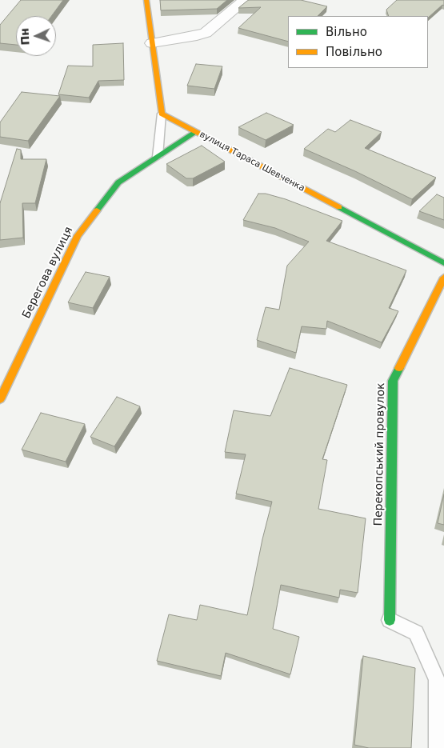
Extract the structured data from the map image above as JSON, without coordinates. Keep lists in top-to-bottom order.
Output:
{
  "streets": {
    "street": ["вулиця Тараса Шевченка", "Берегова вулиця", "Перекопський провулок"]
  },
  "crossings": [
    ["вулиця Тараса Шевченка", "Берегова вулиця"]
  ],
  "legend": ["Вільно", "Повільно"],
  "north": "left"
}
